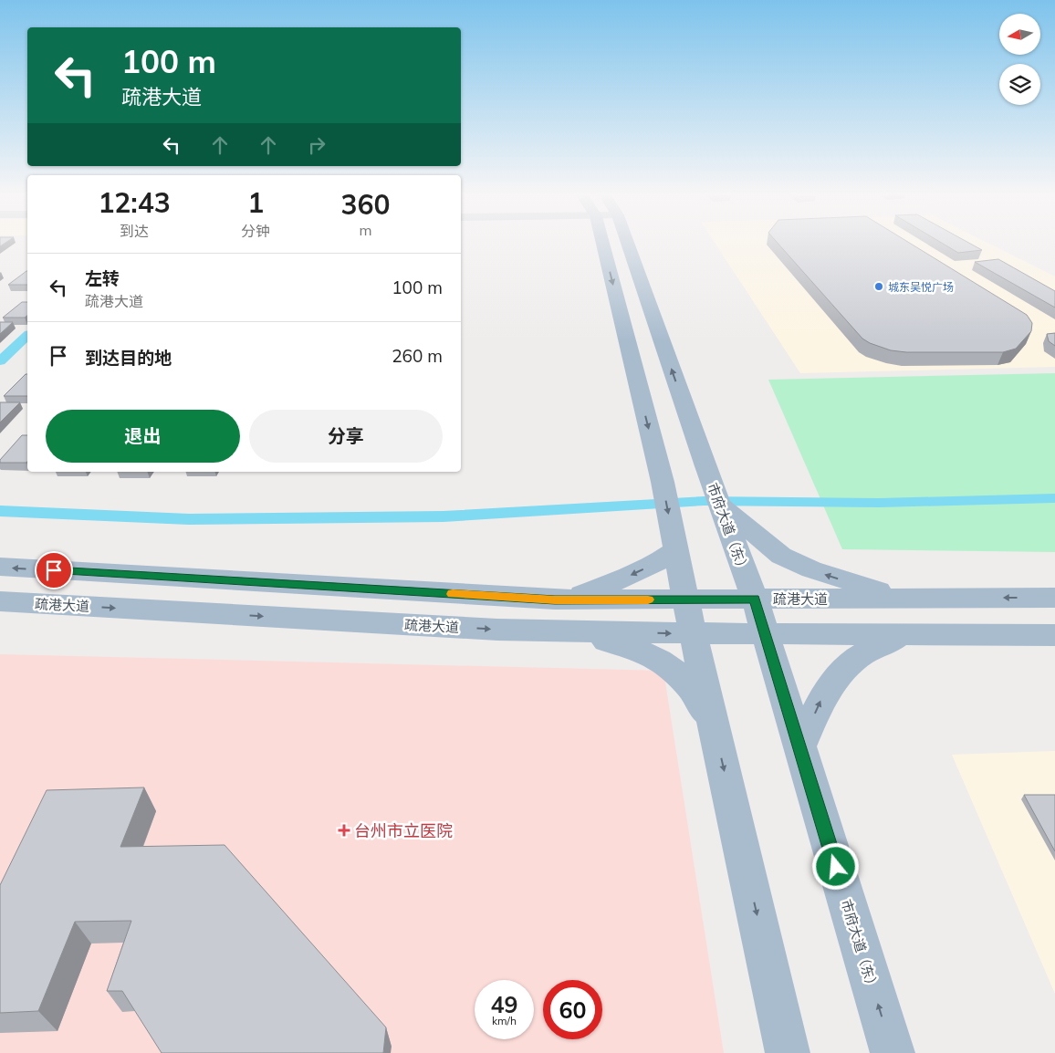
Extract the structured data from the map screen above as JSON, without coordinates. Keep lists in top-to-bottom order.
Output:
{
  "streets": {
    "main road": ["市府大道（东）", "疏港大道"]
  },
  "crossings": [
    ["市府大道（东）", "疏港大道"]
  ],
  "places": {
    "other": ["城东吴悦广场"],
    "health": ["台州市立医院"]
  },
  "north": "left",
  "page": {
    "turn": ["100 m", "疏港大道"],
    "eta": [
      "12:43",
      "到达",
      "1",
      "分钟",
      "360",
      "m"
    ],
    "list": [
      {
        "name": "左转",
        "note": "疏港大道",
        "value": "100 m"
      },
      {
        "name": "到达目的地",
        "value": "260 m"
      }
    ],
    "buttons": ["退出", "分享"],
    "speed": "49 km/h",
    "limit": "60"
  }
}
